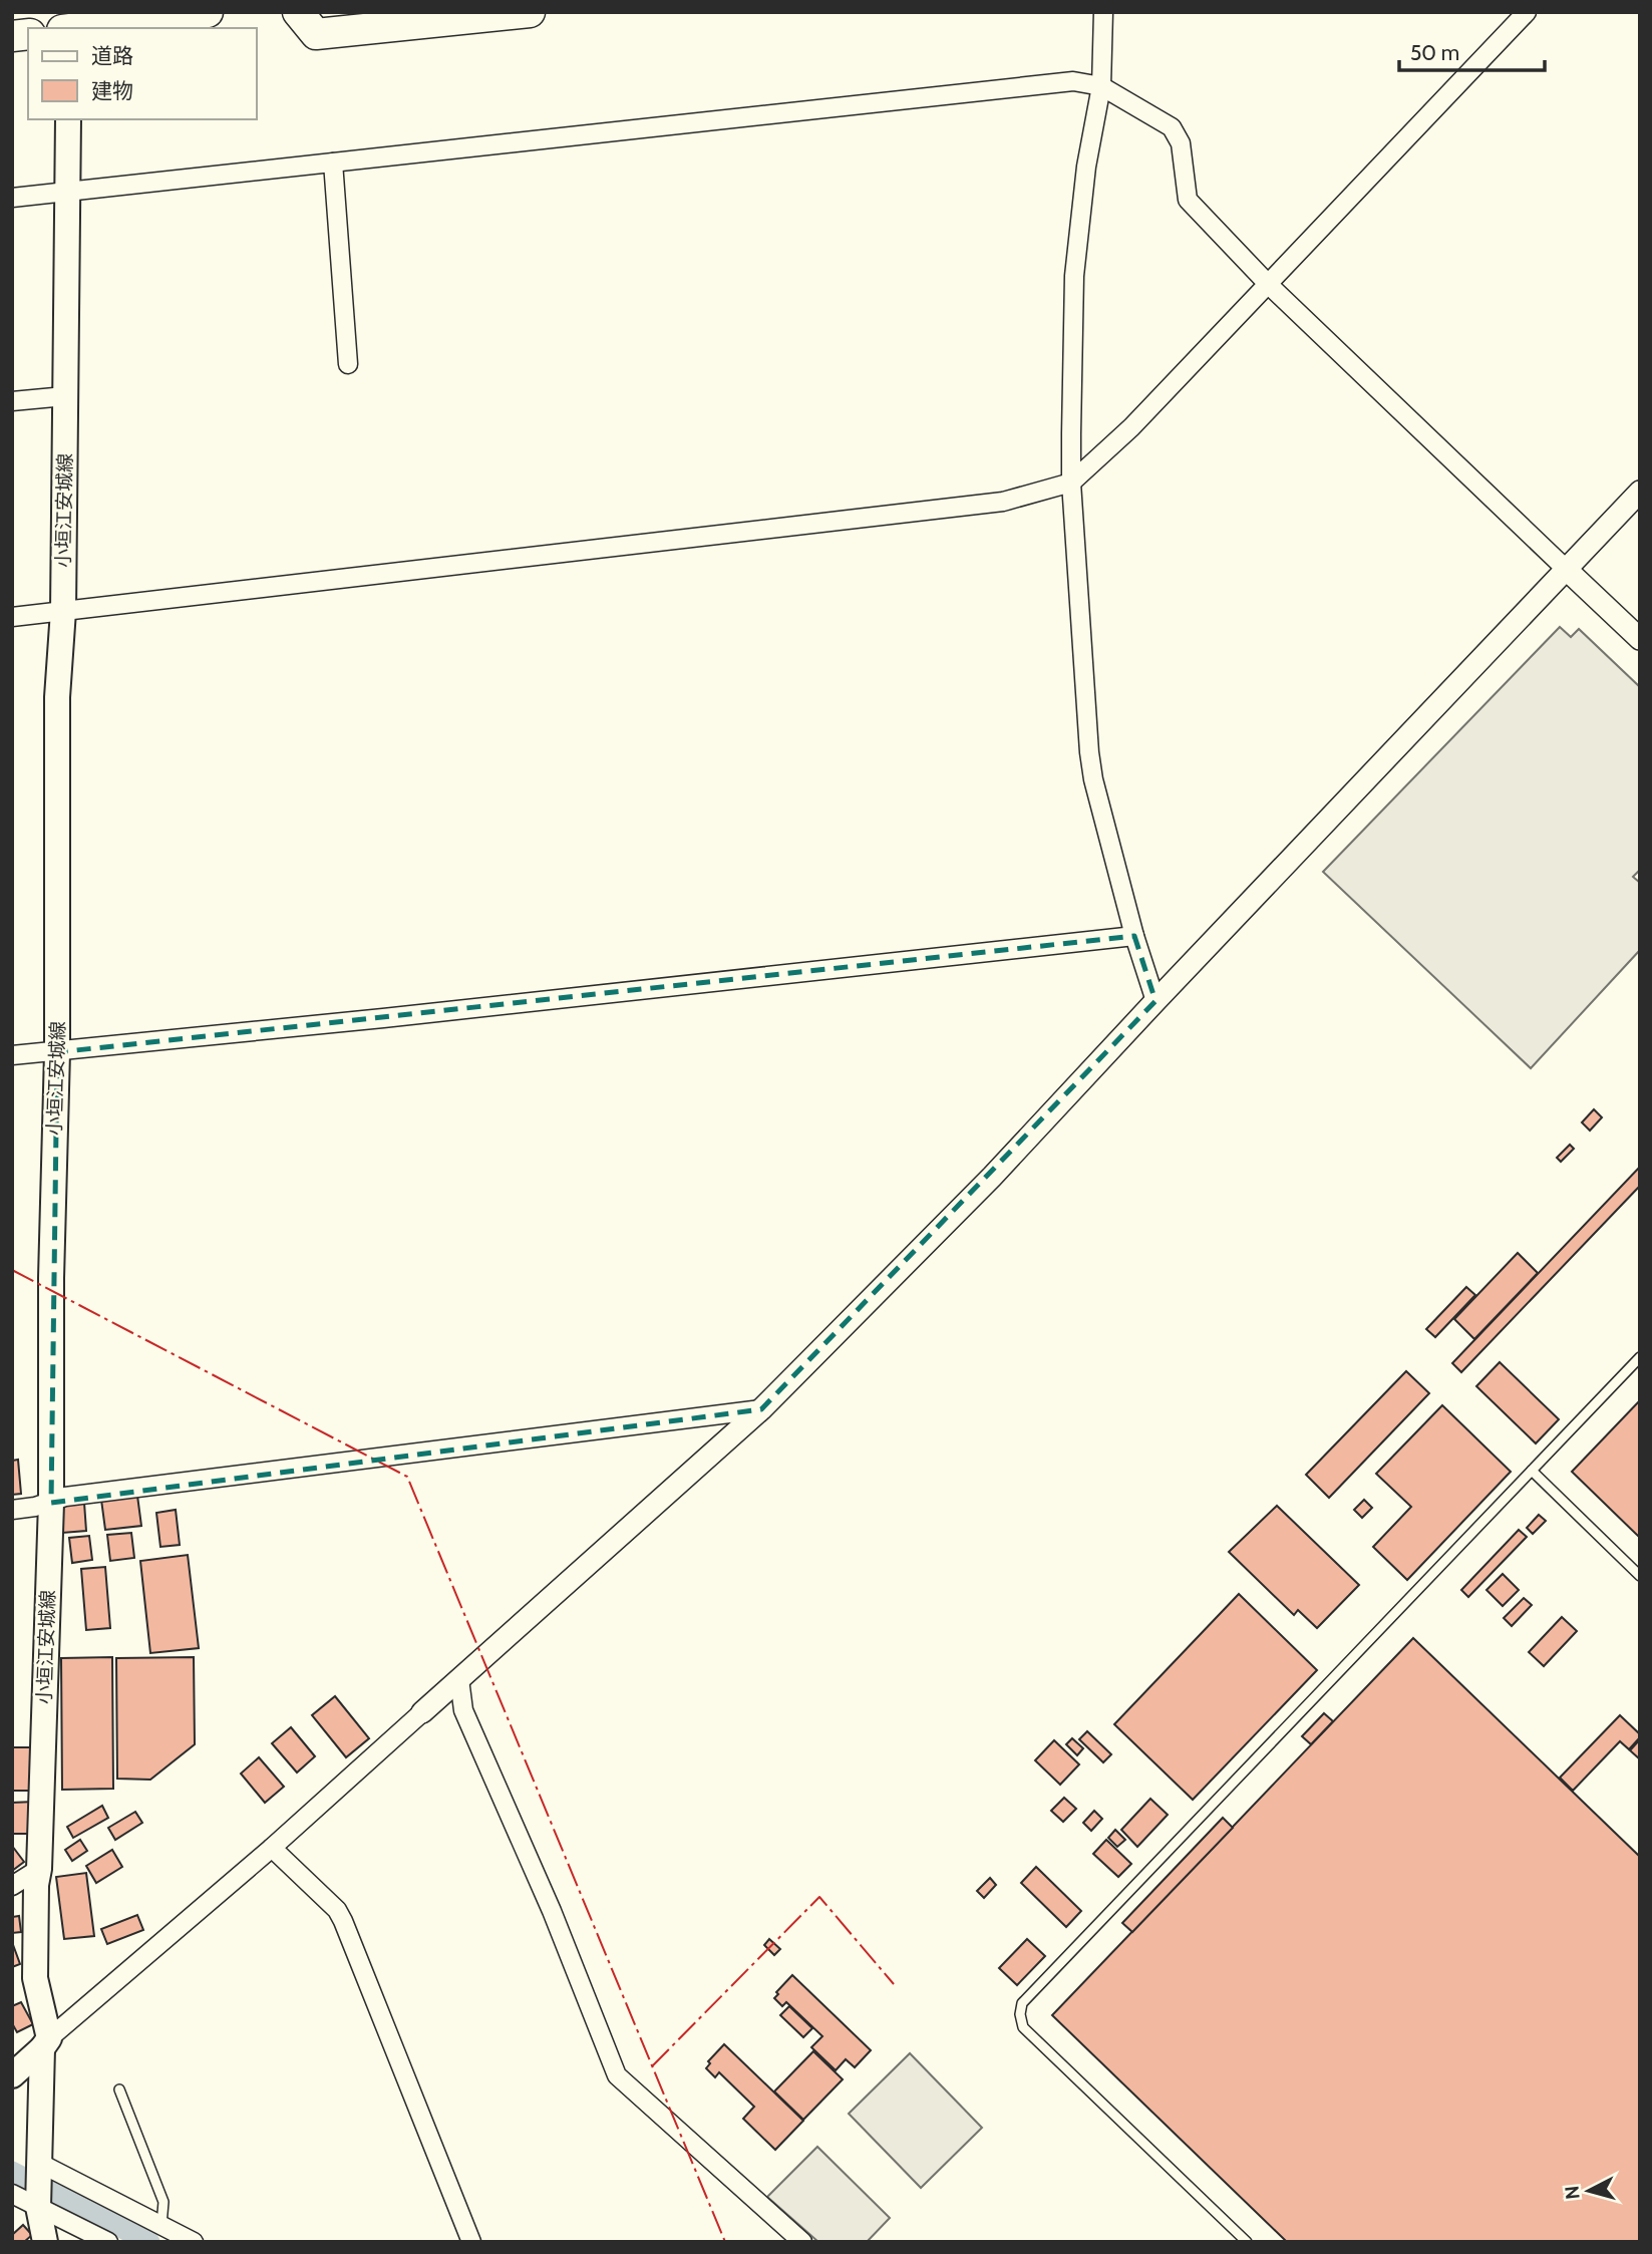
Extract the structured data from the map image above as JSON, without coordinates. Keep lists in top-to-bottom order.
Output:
{
  "streets": {
    "main road": ["小垣江安城線"]
  },
  "legend": ["道路", "建物"],
  "scale_bar": "50 m",
  "north": "left"
}
